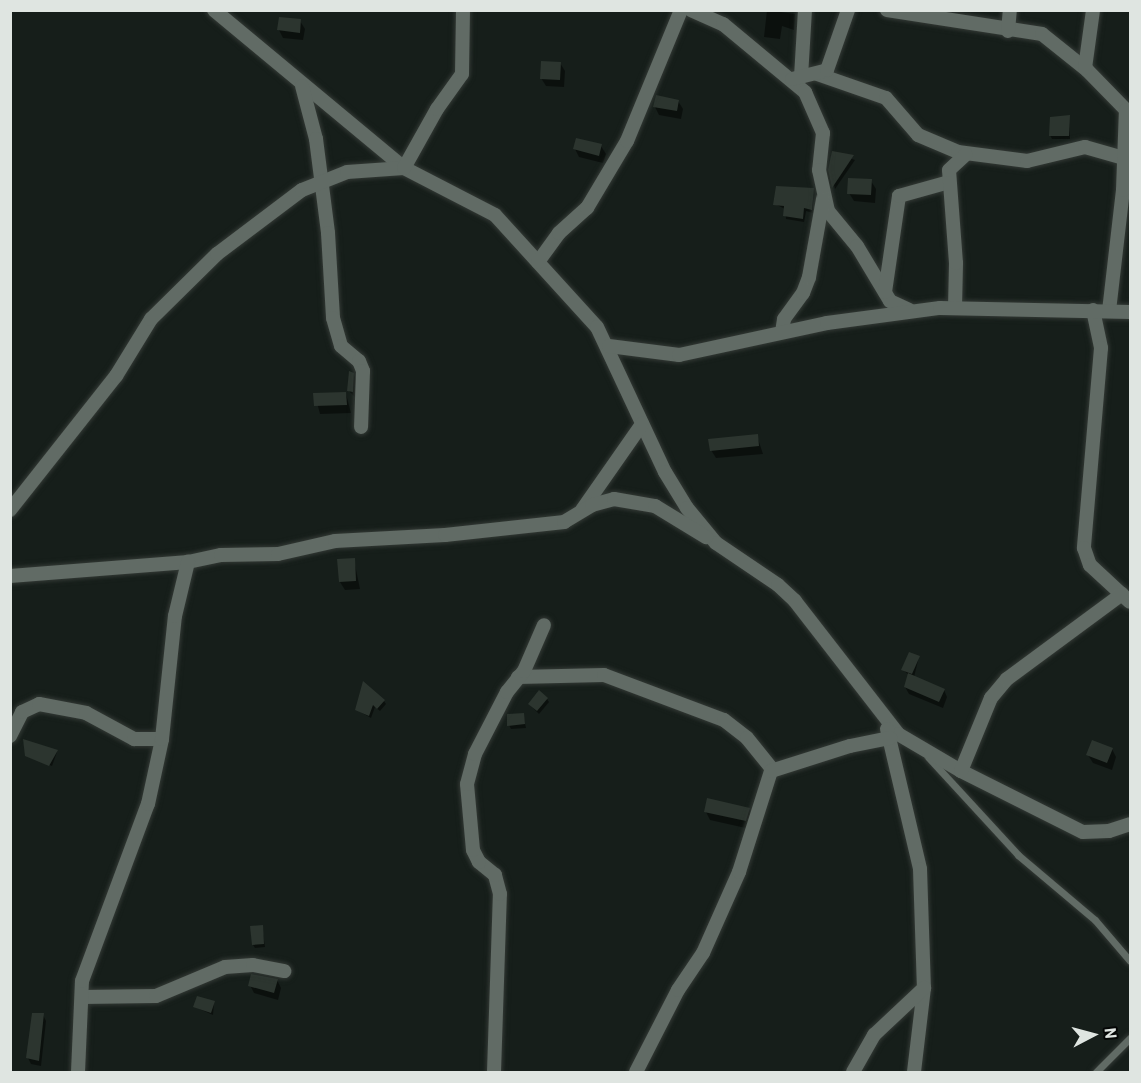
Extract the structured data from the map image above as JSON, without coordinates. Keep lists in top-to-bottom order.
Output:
{
  "north": "right"
}
